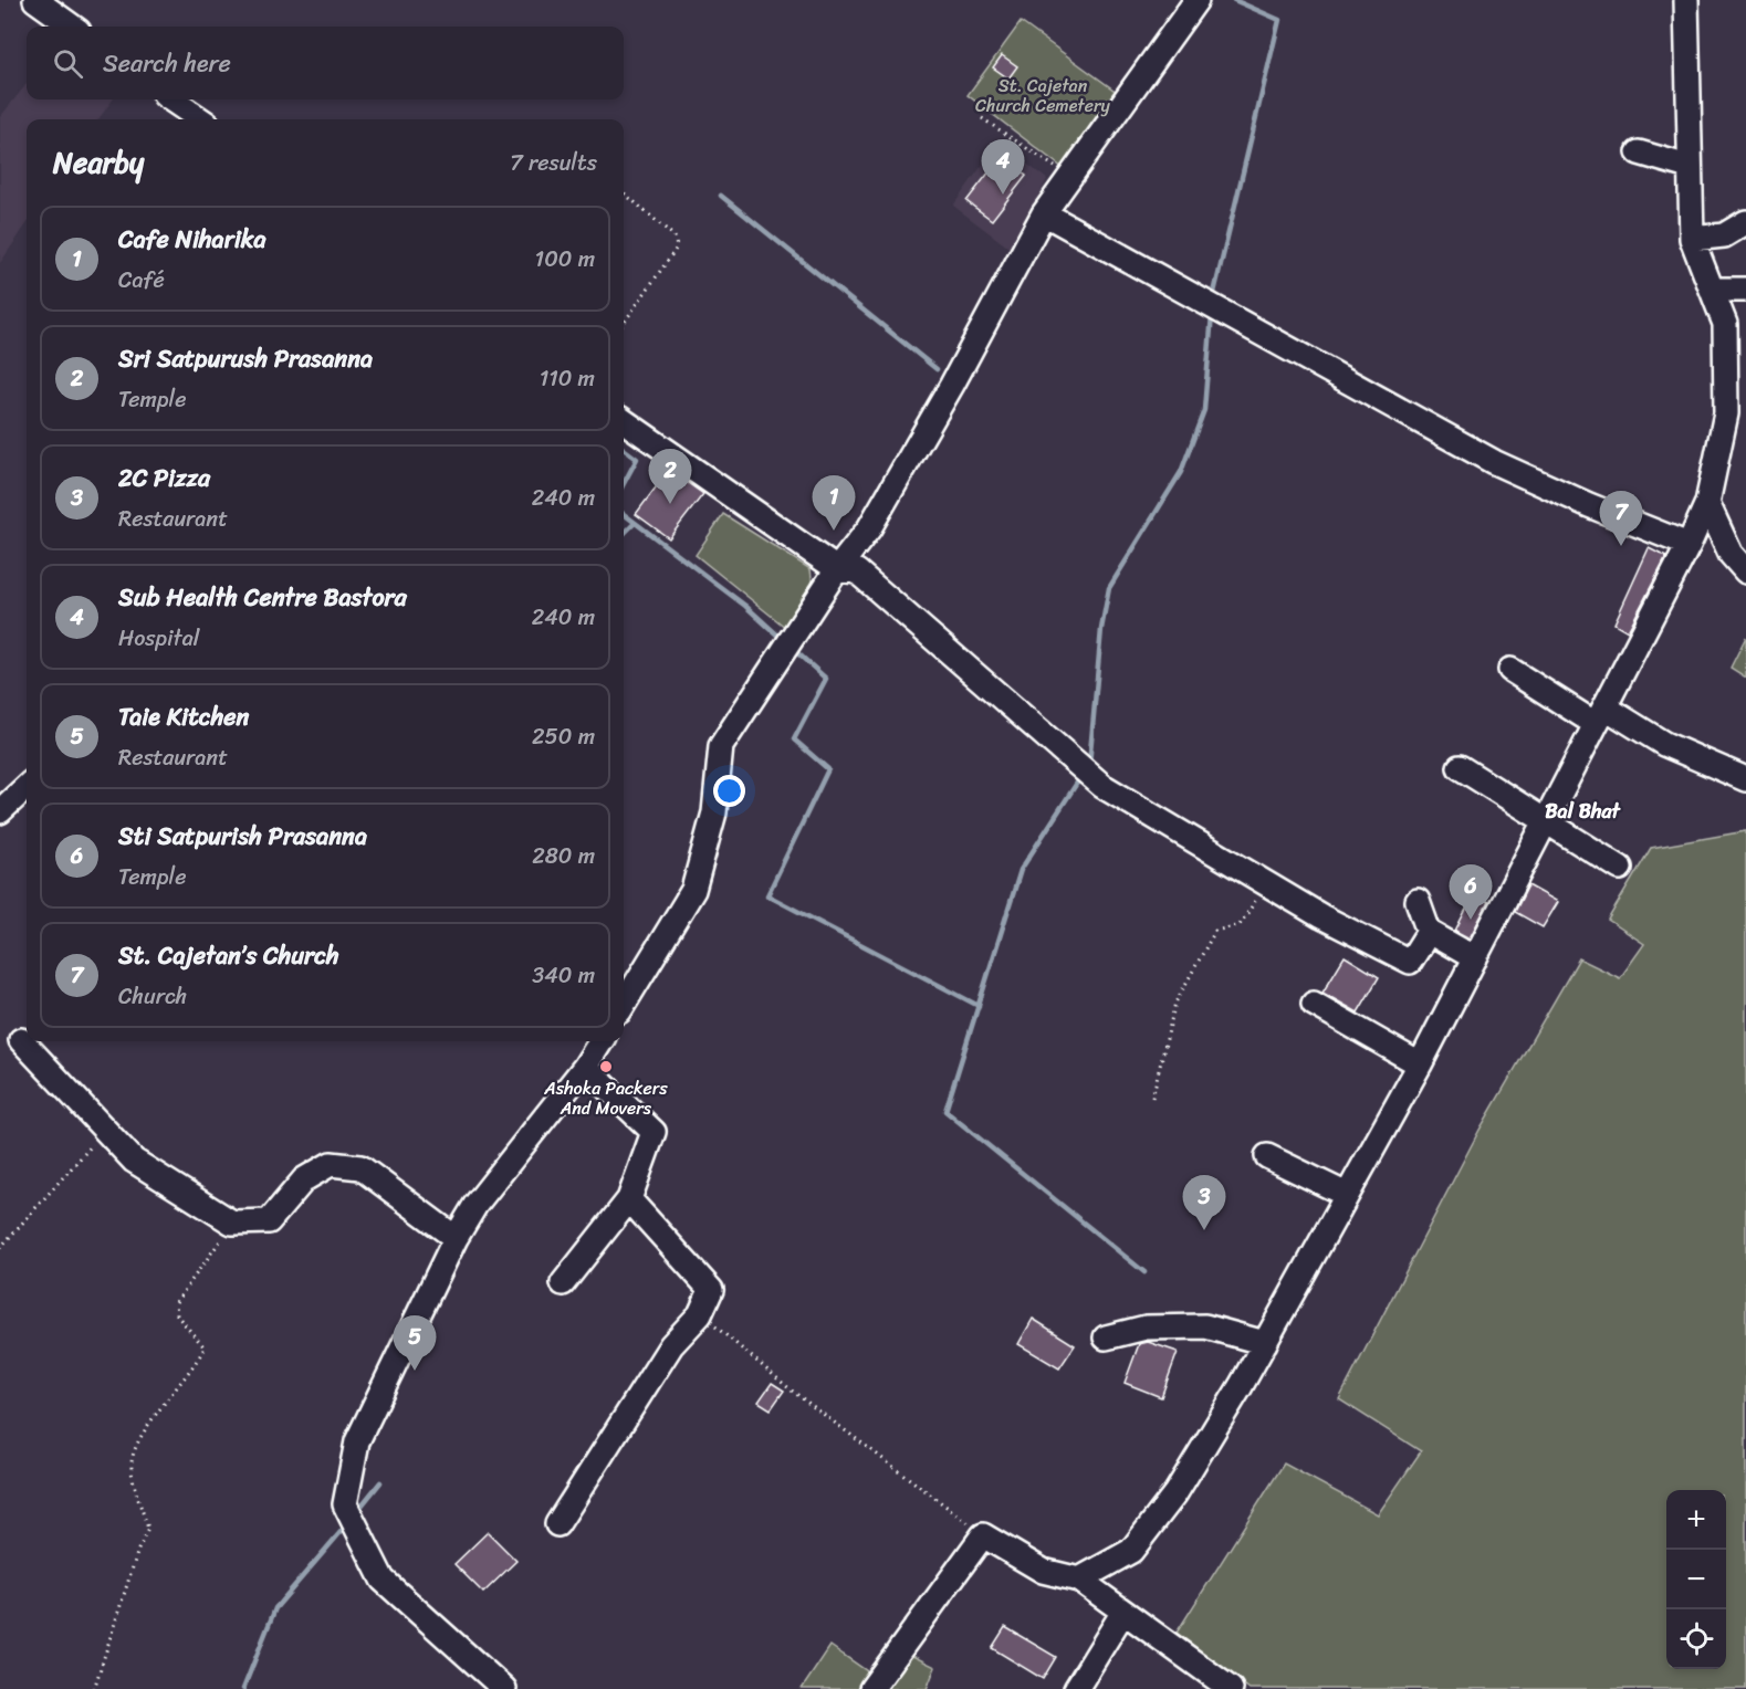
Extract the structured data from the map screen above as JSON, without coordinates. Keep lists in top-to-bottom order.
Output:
{
  "districts": ["Bal Bhat"],
  "parks": ["St. Cajetan Church Cemetery"],
  "places": ["Ashoka Packers And Movers"],
  "page": {
    "search": "Search here",
    "heading": ["Nearby", "7 results"],
    "pins": [
      "4",
      "2",
      "1",
      "7",
      "6",
      "3",
      "5"
    ],
    "list": [
      {
        "mark": "1",
        "name": "Cafe Niharika",
        "note": "Café",
        "value": "100 m"
      },
      {
        "mark": "2",
        "name": "Sri Satpurush Prasanna",
        "note": "Temple",
        "value": "110 m"
      },
      {
        "mark": "3",
        "name": "2C Pizza",
        "note": "Restaurant",
        "value": "240 m"
      },
      {
        "mark": "4",
        "name": "Sub Health Centre Bastora",
        "note": "Hospital",
        "value": "240 m"
      },
      {
        "mark": "5",
        "name": "Taie Kitchen",
        "note": "Restaurant",
        "value": "250 m"
      },
      {
        "mark": "6",
        "name": "Sti Satpurish Prasanna",
        "note": "Temple",
        "value": "280 m"
      },
      {
        "mark": "7",
        "name": "St. Cajetan’s Church",
        "note": "Church",
        "value": "340 m"
      }
    ],
    "map_buttons": ["+", "−"]
  }
}
